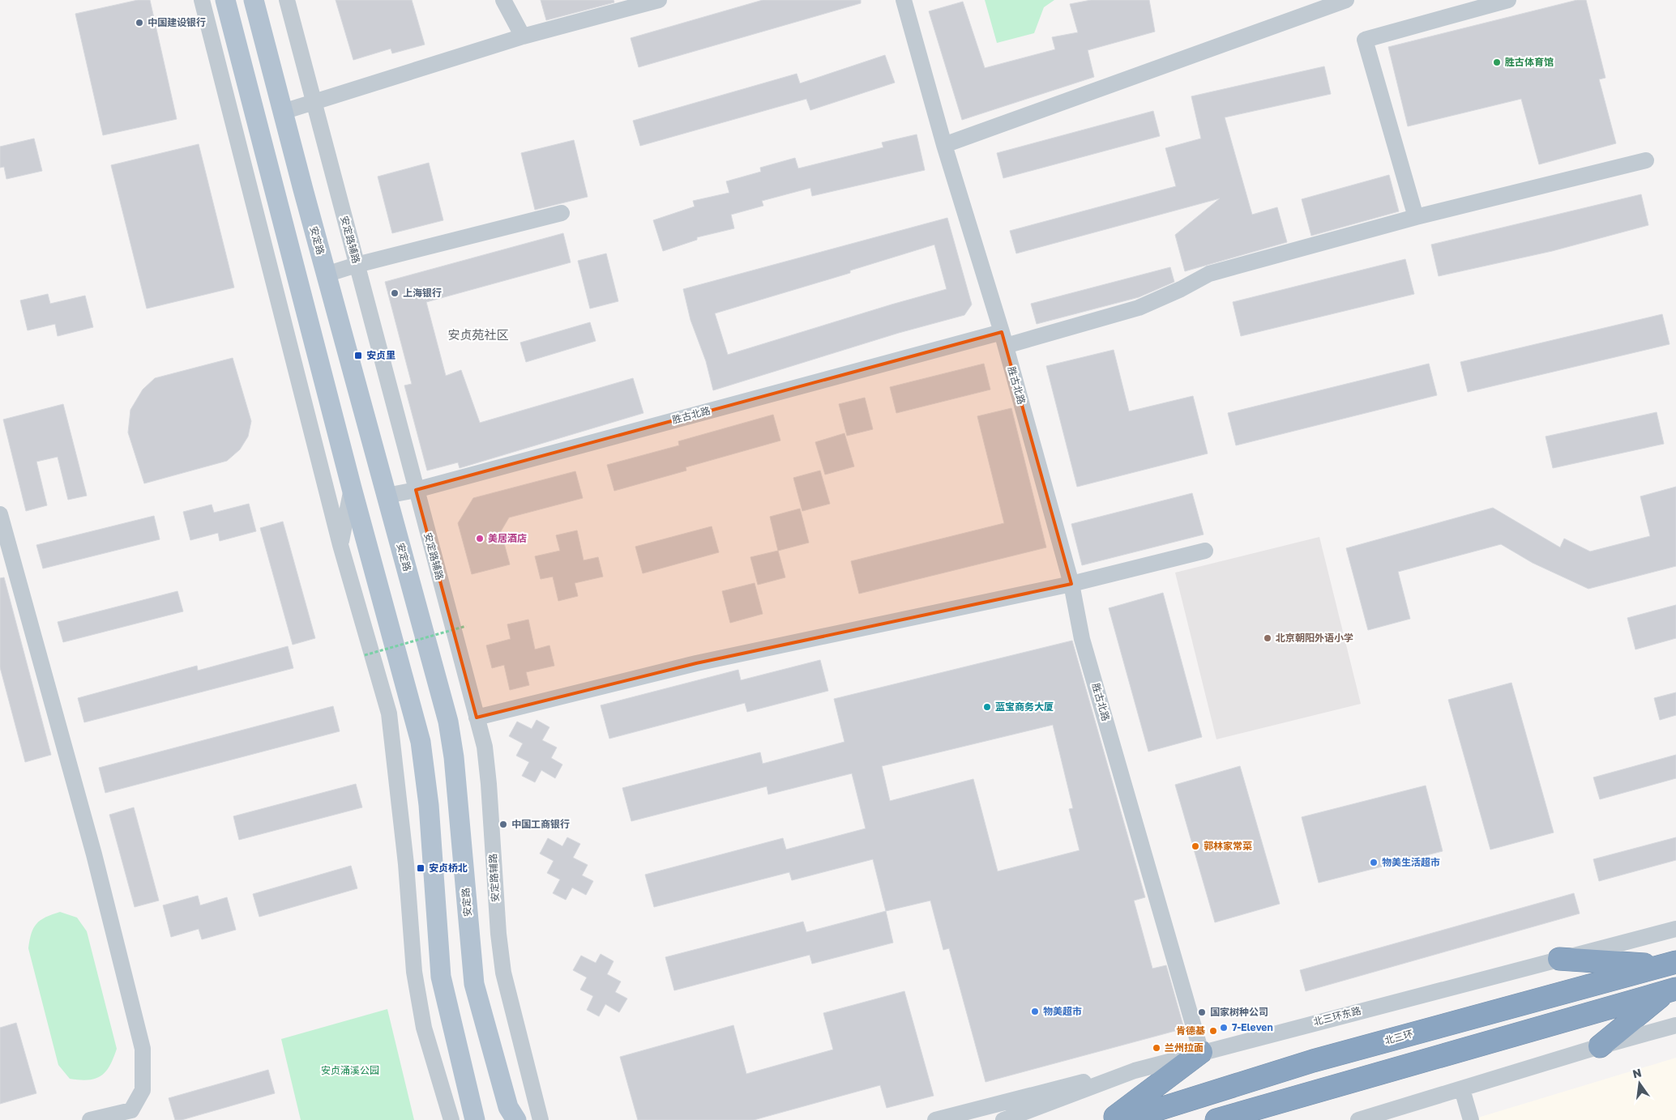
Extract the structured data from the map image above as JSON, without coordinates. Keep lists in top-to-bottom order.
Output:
{
  "streets": {
    "highway": ["北三环"],
    "main road": ["安定路"],
    "street": ["安定路辅路", "胜古北路", "北三环东路"]
  },
  "crossings": [
    ["安定路辅路", "胜古北路"],
    ["安定路", "胜古北路"],
    ["胜古北路", "北三环东路"]
  ],
  "districts": ["安贞苑社区"],
  "parks": ["安贞涌溪公园"],
  "places": {
    "other": [
      "中国建设银行",
      "胜古体育馆",
      "上海银行",
      "美居酒店",
      "北京朝阳外语小学",
      "蓝宝商务大厦",
      "中国工商银行",
      "郭林家常菜",
      "物美生活超市",
      "物美超市",
      "国家树种公司",
      "7-Eleven",
      "肯德基",
      "兰州拉面"
    ],
    "transit": ["安贞里", "安贞桥北"]
  },
  "north": "top"
}
